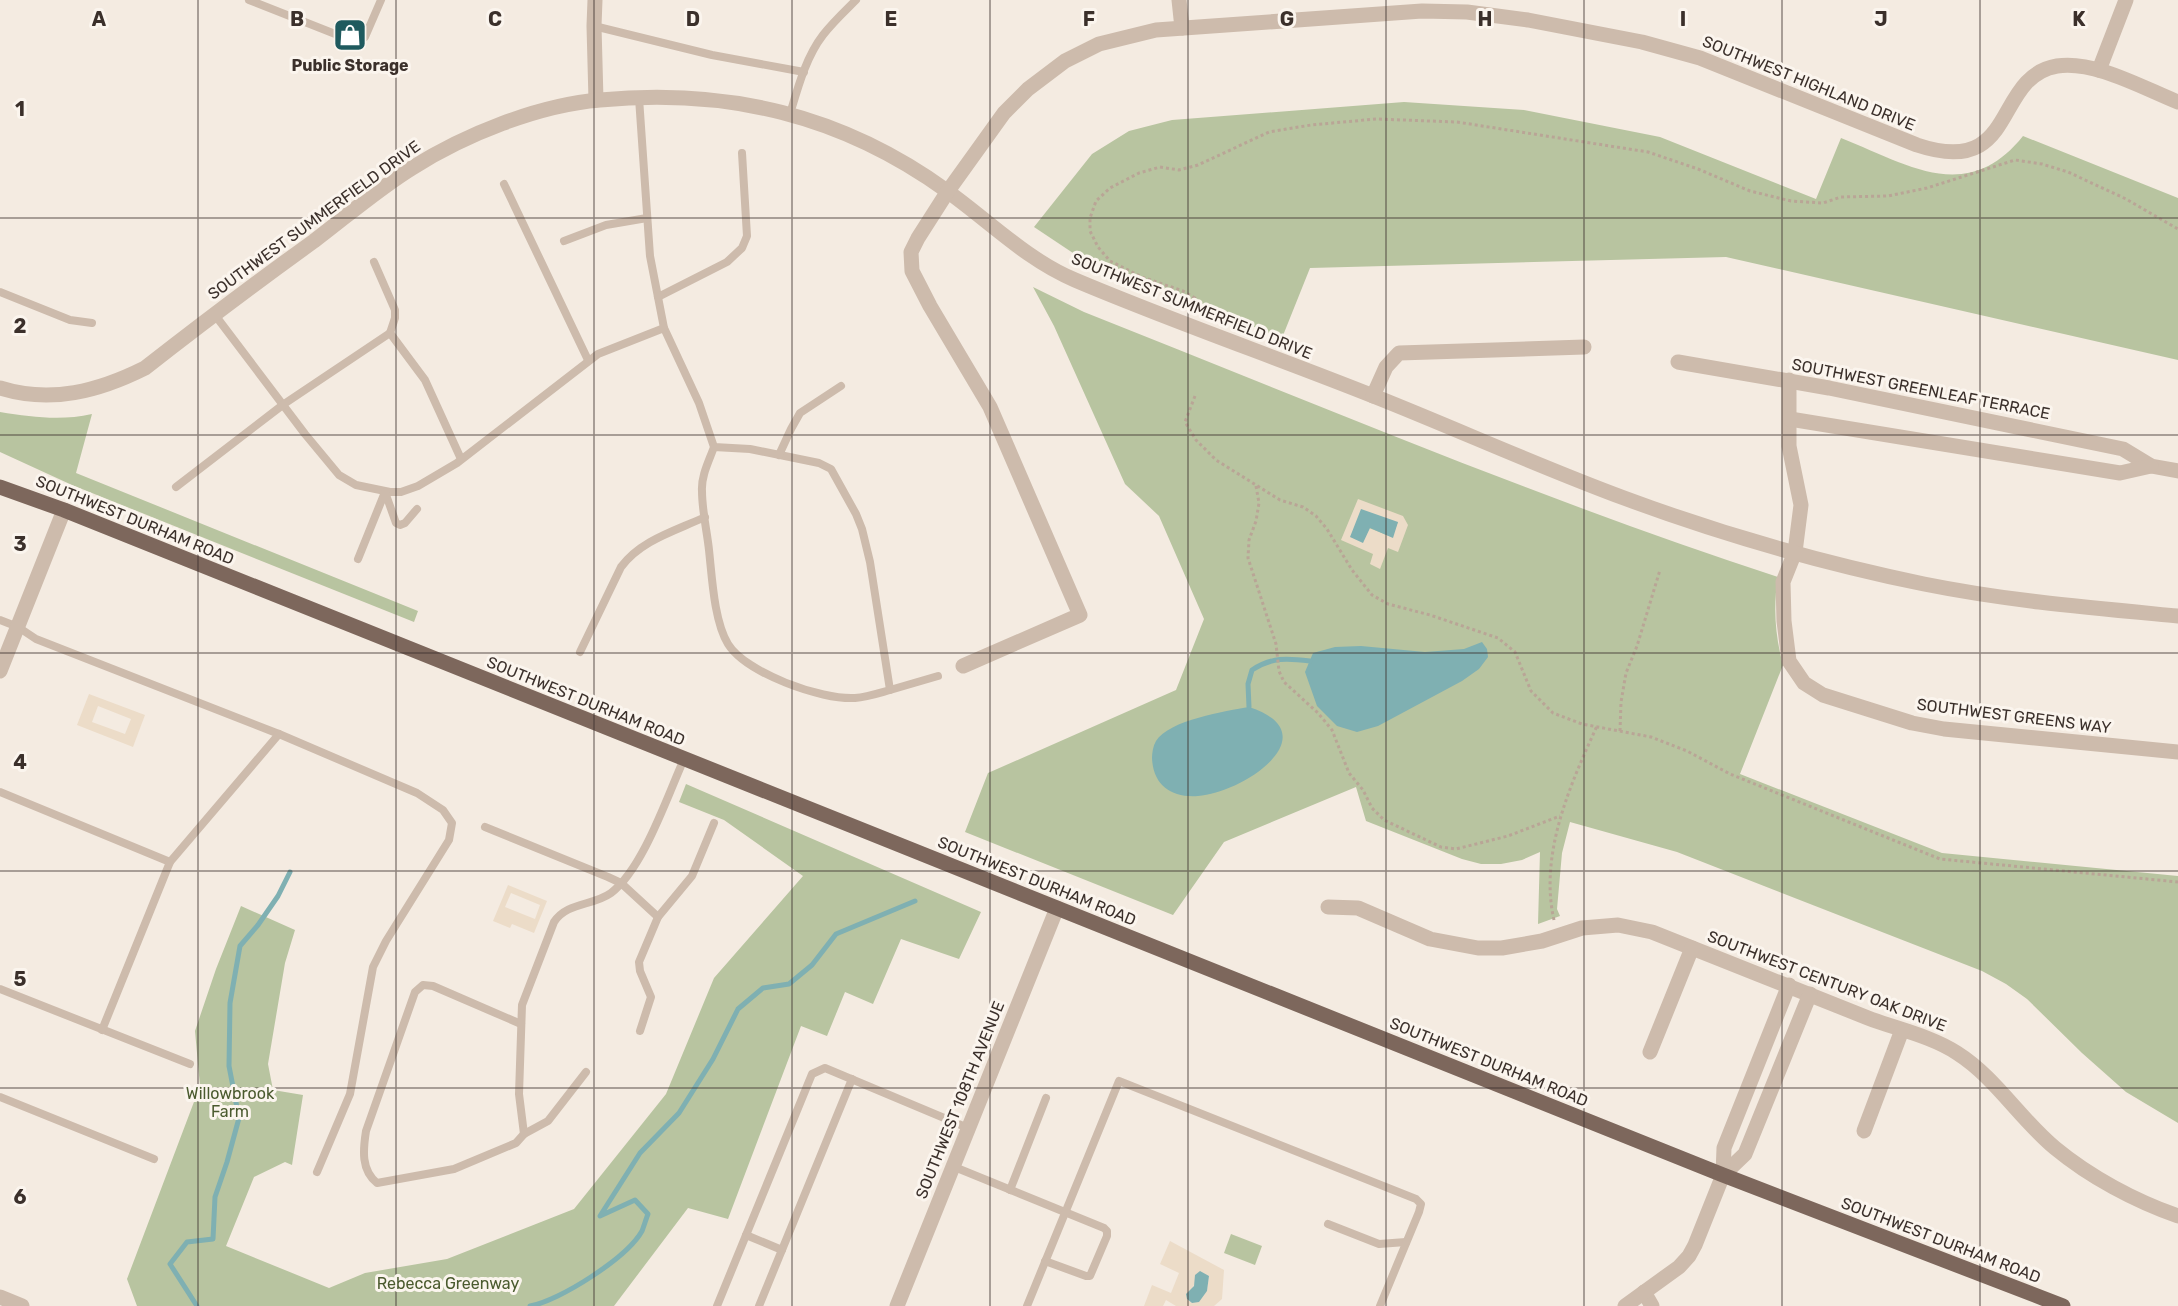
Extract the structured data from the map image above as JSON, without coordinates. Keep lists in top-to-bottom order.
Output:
{
  "streets": {
    "main road": ["SOUTHWEST DURHAM ROAD"],
    "street": [
      "SOUTHWEST HIGHLAND DRIVE",
      "SOUTHWEST SUMMERFIELD DRIVE",
      "SOUTHWEST GREENLEAF TERRACE",
      "SOUTHWEST GREENS WAY",
      "SOUTHWEST CENTURY OAK DRIVE",
      "SOUTHWEST 108TH AVENUE"
    ]
  },
  "crossings": [
    ["SOUTHWEST HIGHLAND DRIVE", "SOUTHWEST SUMMERFIELD DRIVE"],
    ["SOUTHWEST SUMMERFIELD DRIVE", "SOUTHWEST GREENS WAY"],
    ["SOUTHWEST GREENLEAF TERRACE", "SOUTHWEST GREENS WAY"],
    ["SOUTHWEST DURHAM ROAD", "SOUTHWEST 108TH AVENUE"]
  ],
  "parks": ["Willowbrook Farm", "Rebecca Greenway"],
  "places": {
    "shop": ["Public Storage"]
  },
  "grid": {
    "columns": [
      "A",
      "B",
      "C",
      "D",
      "E",
      "F",
      "G",
      "H",
      "I",
      "J",
      "K"
    ],
    "rows": [
      "1",
      "2",
      "3",
      "4",
      "5",
      "6"
    ]
  }
}
